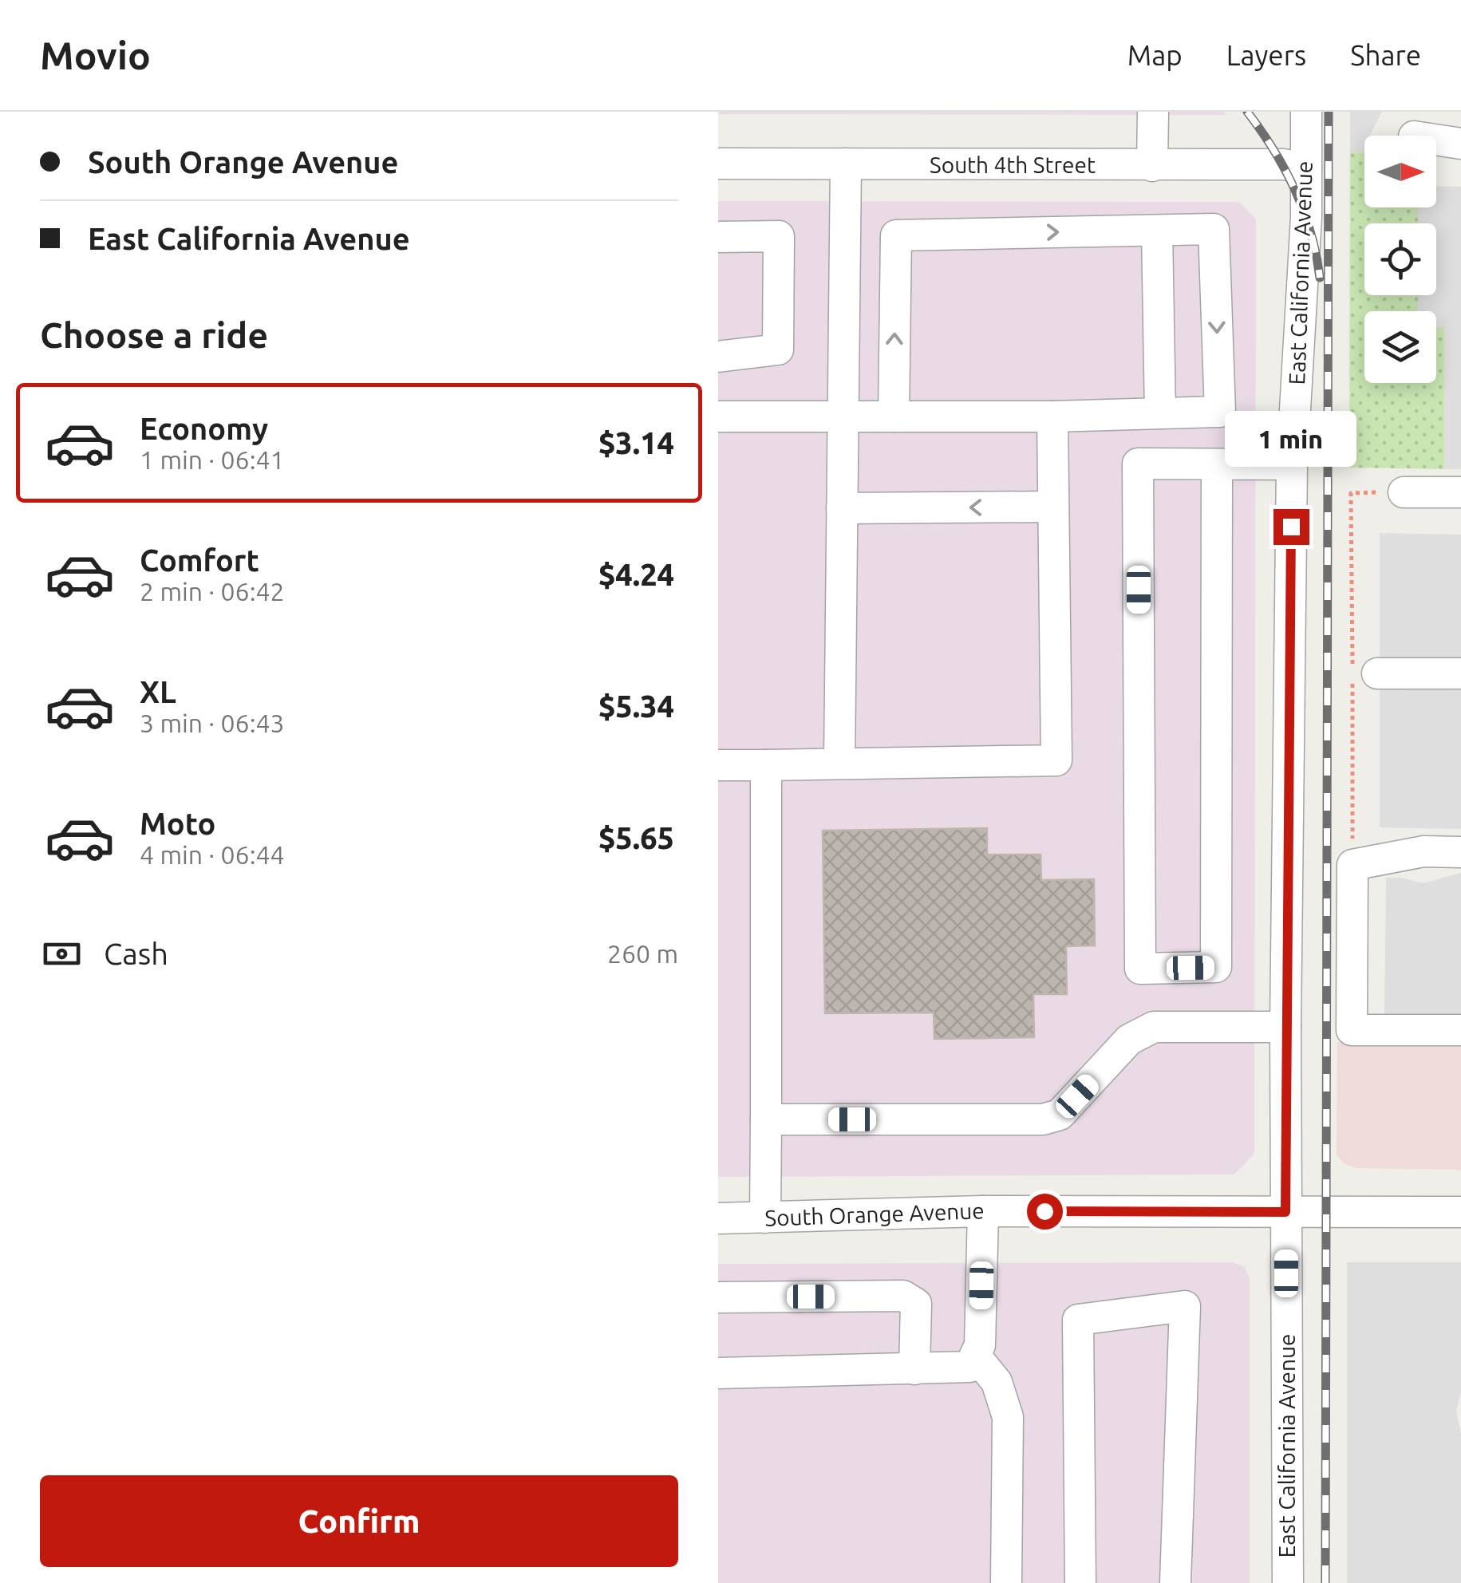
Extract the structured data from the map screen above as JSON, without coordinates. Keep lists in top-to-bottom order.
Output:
{
  "streets": {
    "street": ["South 4th Street", "East California Avenue", "South Orange Avenue"]
  },
  "crossings": [
    ["South 4th Street", "East California Avenue"],
    ["East California Avenue", "South Orange Avenue"]
  ],
  "north": "right",
  "page": {
    "header": "Movio",
    "nav": ["Map", "Layers", "Share"],
    "banner": ["South Orange Avenue", "East California Avenue"],
    "heading": "Choose a ride",
    "list": [
      {
        "name": "Economy",
        "note": "1 min · 06:41",
        "value": "$3.14"
      },
      {
        "name": "Comfort",
        "note": "2 min · 06:42",
        "value": "$4.24"
      },
      {
        "name": "XL",
        "note": "3 min · 06:43",
        "value": "$5.34"
      },
      {
        "name": "Moto",
        "note": "4 min · 06:44",
        "value": "$5.65"
      }
    ],
    "bubble": "1 min",
    "pay": ["Cash", "260 m"],
    "buttons": "Confirm"
  }
}
